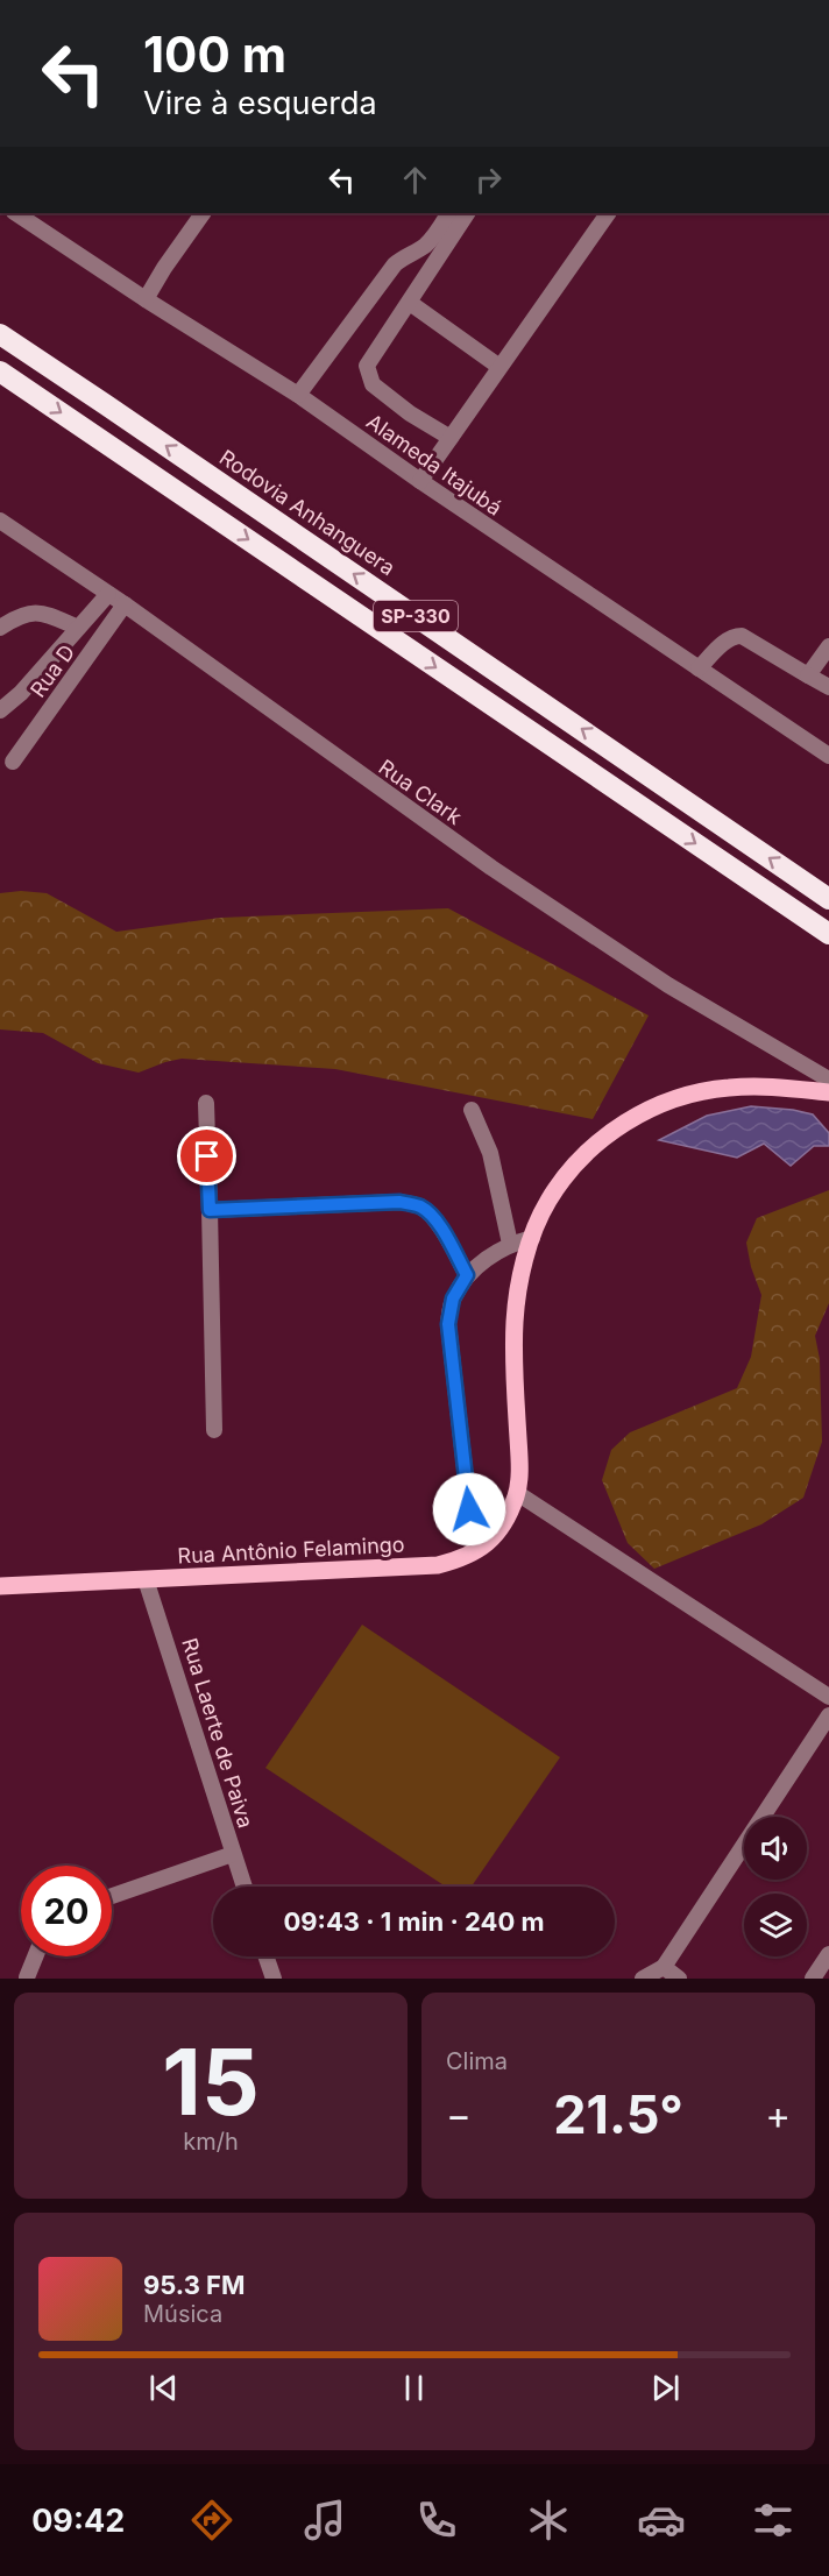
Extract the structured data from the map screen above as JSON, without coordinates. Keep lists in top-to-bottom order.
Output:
{
  "streets": {
    "highway": ["Rodovia Anhanguera", "SP-330"],
    "main road": ["Rua Antônio Felamingo"],
    "street": [
      "Alameda Itajubá",
      "Rua D",
      "Rua Clark",
      "Rua Laerte de Paiva"
    ]
  },
  "crossings": [
    ["Rua D", "Rua Clark"],
    ["Rua Antônio Felamingo", "Rua Laerte de Paiva"]
  ],
  "page": {
    "turn": ["100 m", "Vire à esquerda"],
    "limit": "20",
    "trip": "09:43 · 1 min · 240 m",
    "tile": [
      ["15", "km/h"],
      "Clima"
    ],
    "heat": ["−", "21.5°", "+"],
    "song": ["95.3 FM", "Música"],
    "tabs": "09:42"
  }
}
